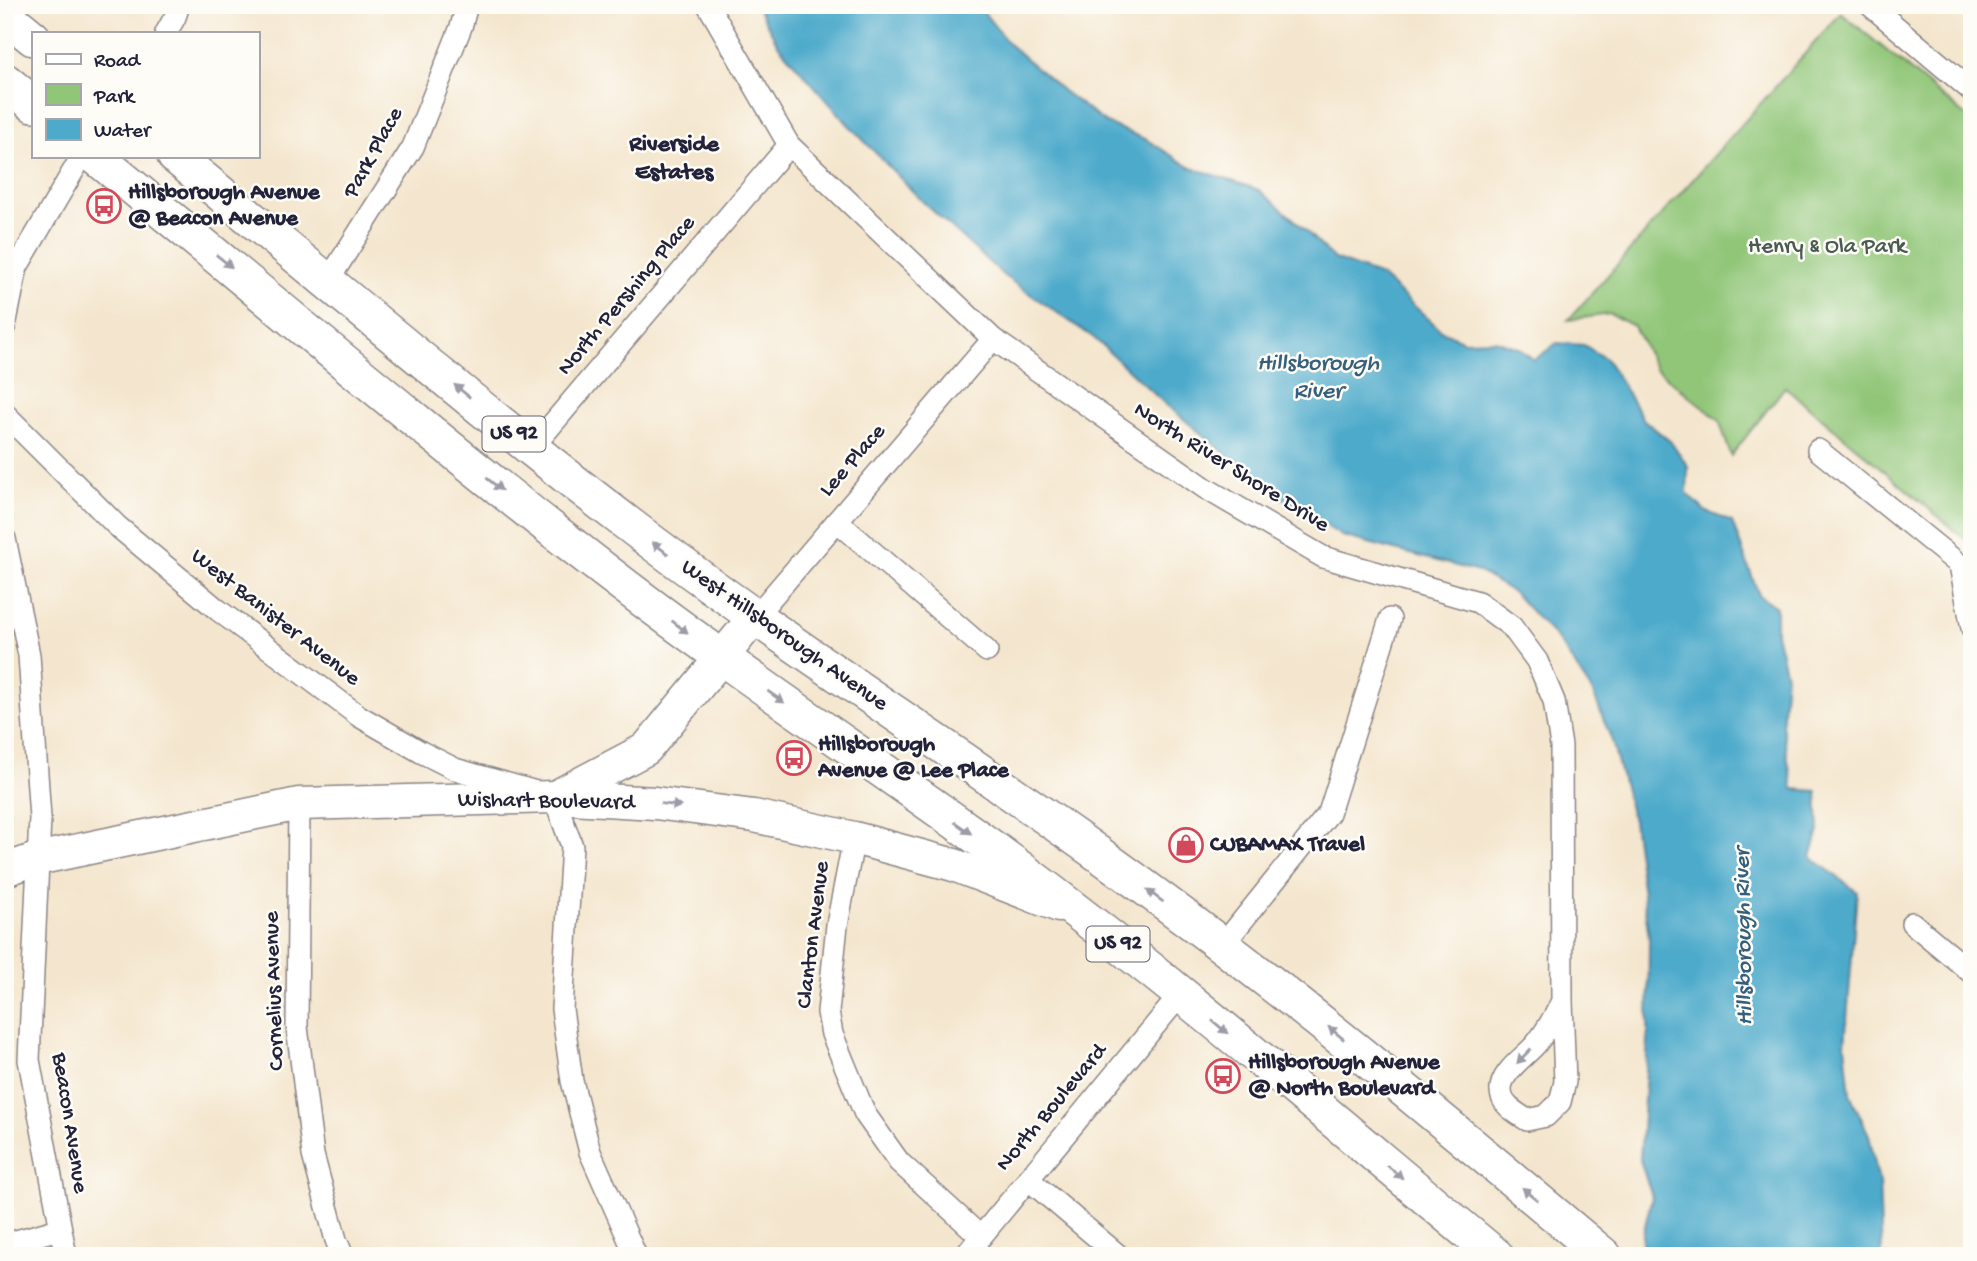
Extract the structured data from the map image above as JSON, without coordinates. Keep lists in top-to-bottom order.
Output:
{
  "streets": {
    "main road": ["US 92", "West Hillsborough Avenue"],
    "street": [
      "Park Place",
      "North Pershing Place",
      "Lee Place",
      "North River Shore Drive",
      "West Banister Avenue",
      "Wishart Boulevard",
      "Clanton Avenue",
      "Cornelius Avenue",
      "North Boulevard",
      "Beacon Avenue"
    ]
  },
  "crossings": [
    ["Park Place", "West Hillsborough Avenue"],
    ["North Pershing Place", "North River Shore Drive"],
    ["North Pershing Place", "West Hillsborough Avenue"],
    ["US 92", "Wishart Boulevard"],
    ["US 92", "North Boulevard"],
    ["Lee Place", "North River Shore Drive"],
    ["Lee Place", "West Hillsborough Avenue"],
    ["West Banister Avenue", "Wishart Boulevard"],
    ["Wishart Boulevard", "Clanton Avenue"],
    ["Wishart Boulevard", "Cornelius Avenue"],
    ["Wishart Boulevard", "Beacon Avenue"],
    ["Clanton Avenue", "North Boulevard"]
  ],
  "districts": ["Riverside Estates"],
  "water": ["Hillsborough River"],
  "parks": ["Henry & Ola Park"],
  "places": {
    "bus stop": ["Hillsborough Avenue @ Beacon Avenue", "Hillsborough Avenue @ Lee Place", "Hillsborough Avenue @ North Boulevard"],
    "shop": ["CUBAMAX Travel"]
  },
  "legend": ["Road", "Park", "Water"]
}
